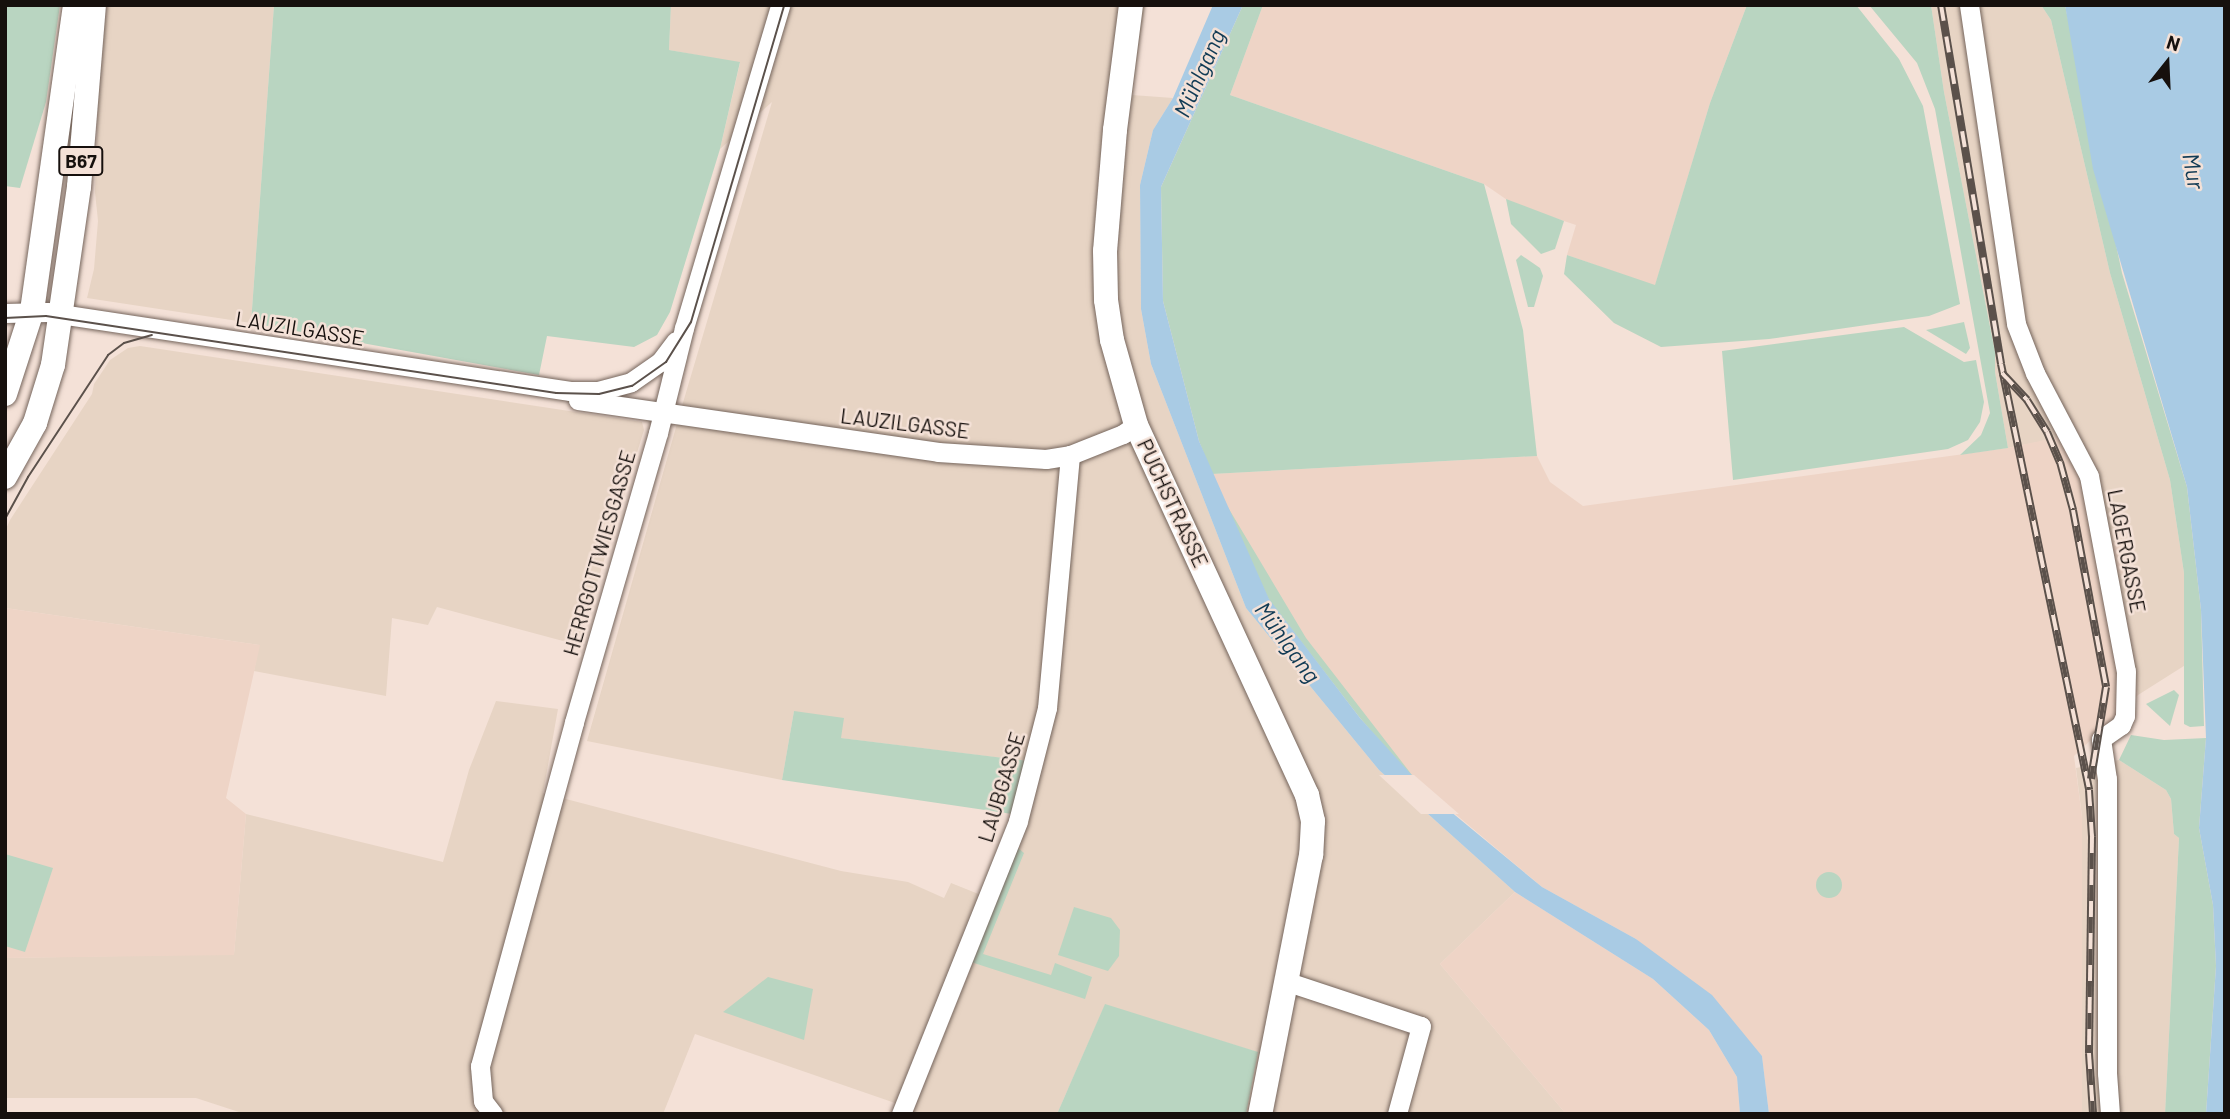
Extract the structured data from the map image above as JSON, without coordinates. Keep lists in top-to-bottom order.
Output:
{
  "streets": {
    "main road": ["B67", "PUCHSTRASSE"],
    "street": [
      "LAUZILGASSE",
      "LAGERGASSE",
      "HERRGOTTWIESGASSE",
      "LAUBGASSE"
    ]
  },
  "crossings": [
    ["B67", "LAUZILGASSE"],
    ["LAUZILGASSE", "PUCHSTRASSE"],
    ["LAUZILGASSE", "HERRGOTTWIESGASSE"],
    ["LAUZILGASSE", "LAUBGASSE"]
  ],
  "water": ["Mühlgang", "Mur"],
  "north": "top"
}
